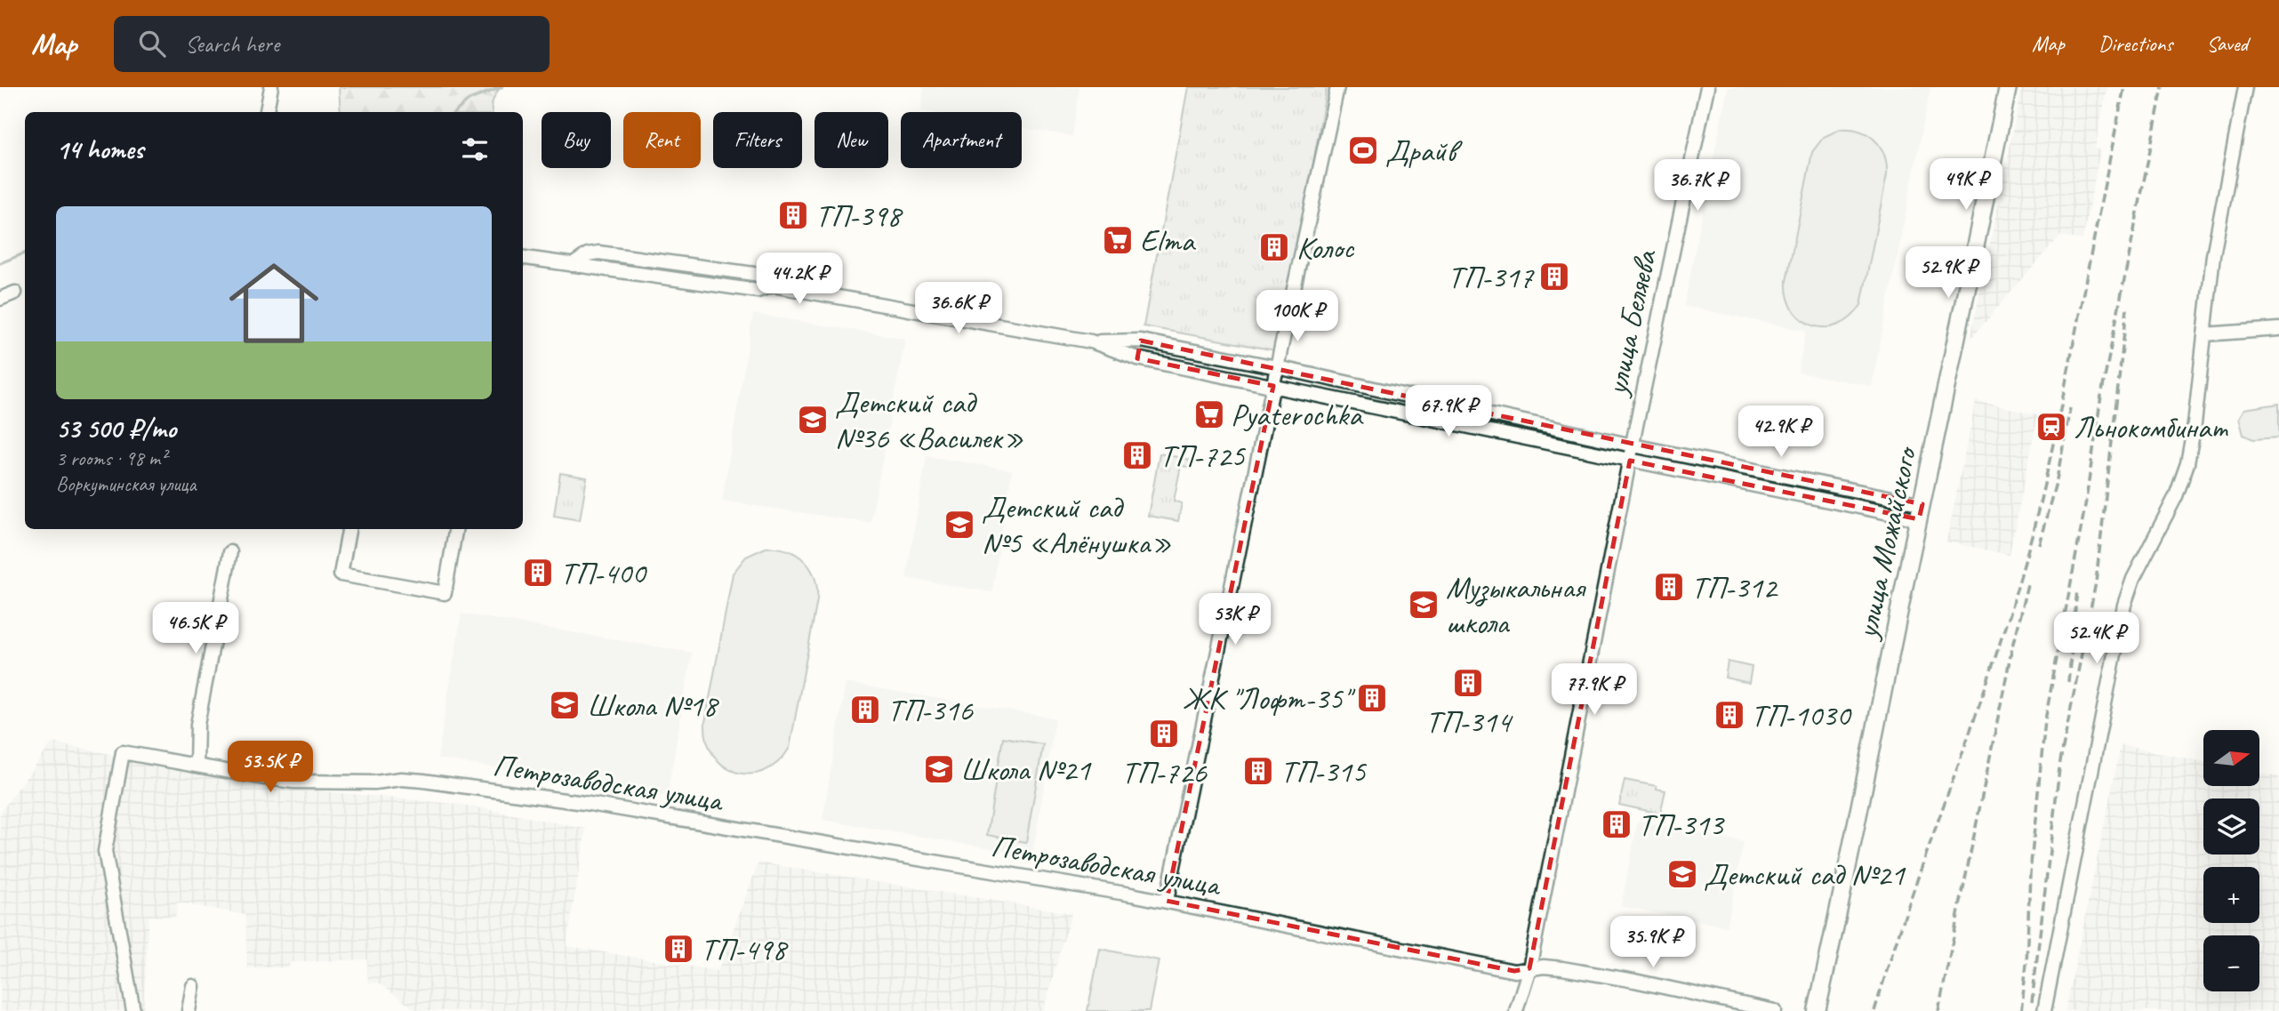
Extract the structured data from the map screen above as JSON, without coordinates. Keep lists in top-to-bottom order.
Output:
{
  "streets": {
    "main road": ["улица Можайского"],
    "street": ["улица Беляева", "Петрозаводская улица"]
  },
  "crossings": [
    ["улица Беляева", "Петрозаводская улица"]
  ],
  "places": {
    "sports": ["Драйв"],
    "building": [
      "ТП-398",
      "Колос",
      "ТП-317",
      "ТП-725",
      "ТП-400",
      "ТП-312",
      "ТП-314",
      "ЖК \"Лофт-35\"",
      "ТП-316",
      "ТП-1030",
      "ТП-726",
      "ТП-315",
      "ТП-313",
      "ТП-498"
    ],
    "supermarket": ["Elma", "Pyaterochka"],
    "school or university": [
      "Детский сад №36 «Василек»",
      "Детский сад №5 «Алёнушка»",
      "Музыкальная школа",
      "Школа №18",
      "Школа №21",
      "Детский сад №21"
    ],
    "station": ["Льнокомбинат"]
  },
  "north": "right",
  "page": {
    "header": "Map",
    "search": "Search here",
    "nav": ["Map", "Directions", "Saved"],
    "chip": [
      "Buy",
      "Rent",
      "Filters",
      "New",
      "Apartment"
    ],
    "heading": "14 homes",
    "price": [
      "49K ₽",
      "36.7K ₽",
      "52.9K ₽",
      "44.2K ₽",
      "36.6K ₽",
      "100K ₽",
      "67.9K ₽",
      "42.9K ₽",
      "53K ₽",
      "46.5K ₽",
      "52.4K ₽",
      "77.9K ₽",
      "53.5K ₽",
      "35.9K ₽"
    ],
    "list": [
      {
        "name": "53 500 ₽/mo",
        "note": "3 rooms · 98 m² · Воркутинская улица"
      }
    ],
    "map_buttons": ["+", "−"]
  }
}
